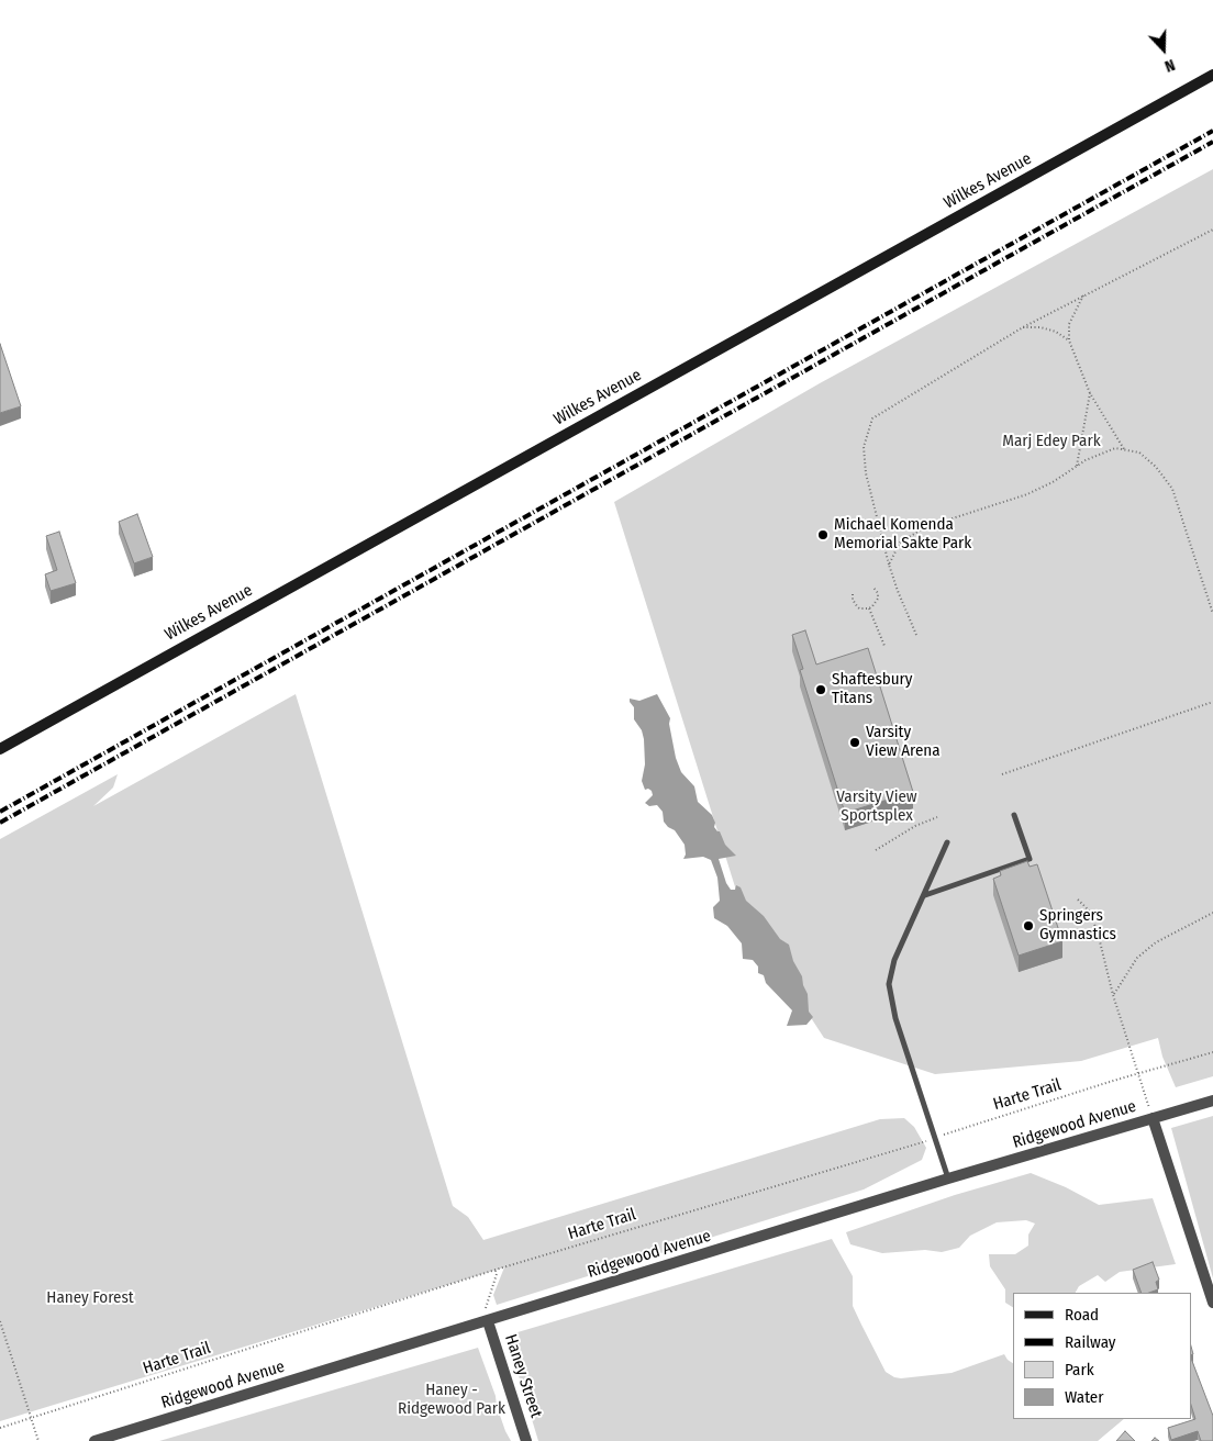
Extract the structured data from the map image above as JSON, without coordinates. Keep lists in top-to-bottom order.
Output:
{
  "streets": {
    "main road": ["Wilkes Avenue"],
    "street": ["Ridgewood Avenue", "Haney Street"],
    "path": ["Harte Trail"]
  },
  "crossings": [
    ["Ridgewood Avenue", "Haney Street"]
  ],
  "parks": [
    "Marj Edey Park",
    "Varsity View Sportsplex",
    "Haney Forest",
    "Haney - Ridgewood Park"
  ],
  "places": [
    "Michael Komenda Memorial Sakte Park",
    "Shaftesbury Titans",
    "Varsity View Arena",
    "Springers Gymnastics"
  ],
  "legend": [
    "Road",
    "Railway",
    "Park",
    "Water"
  ],
  "north": "bottom"
}
